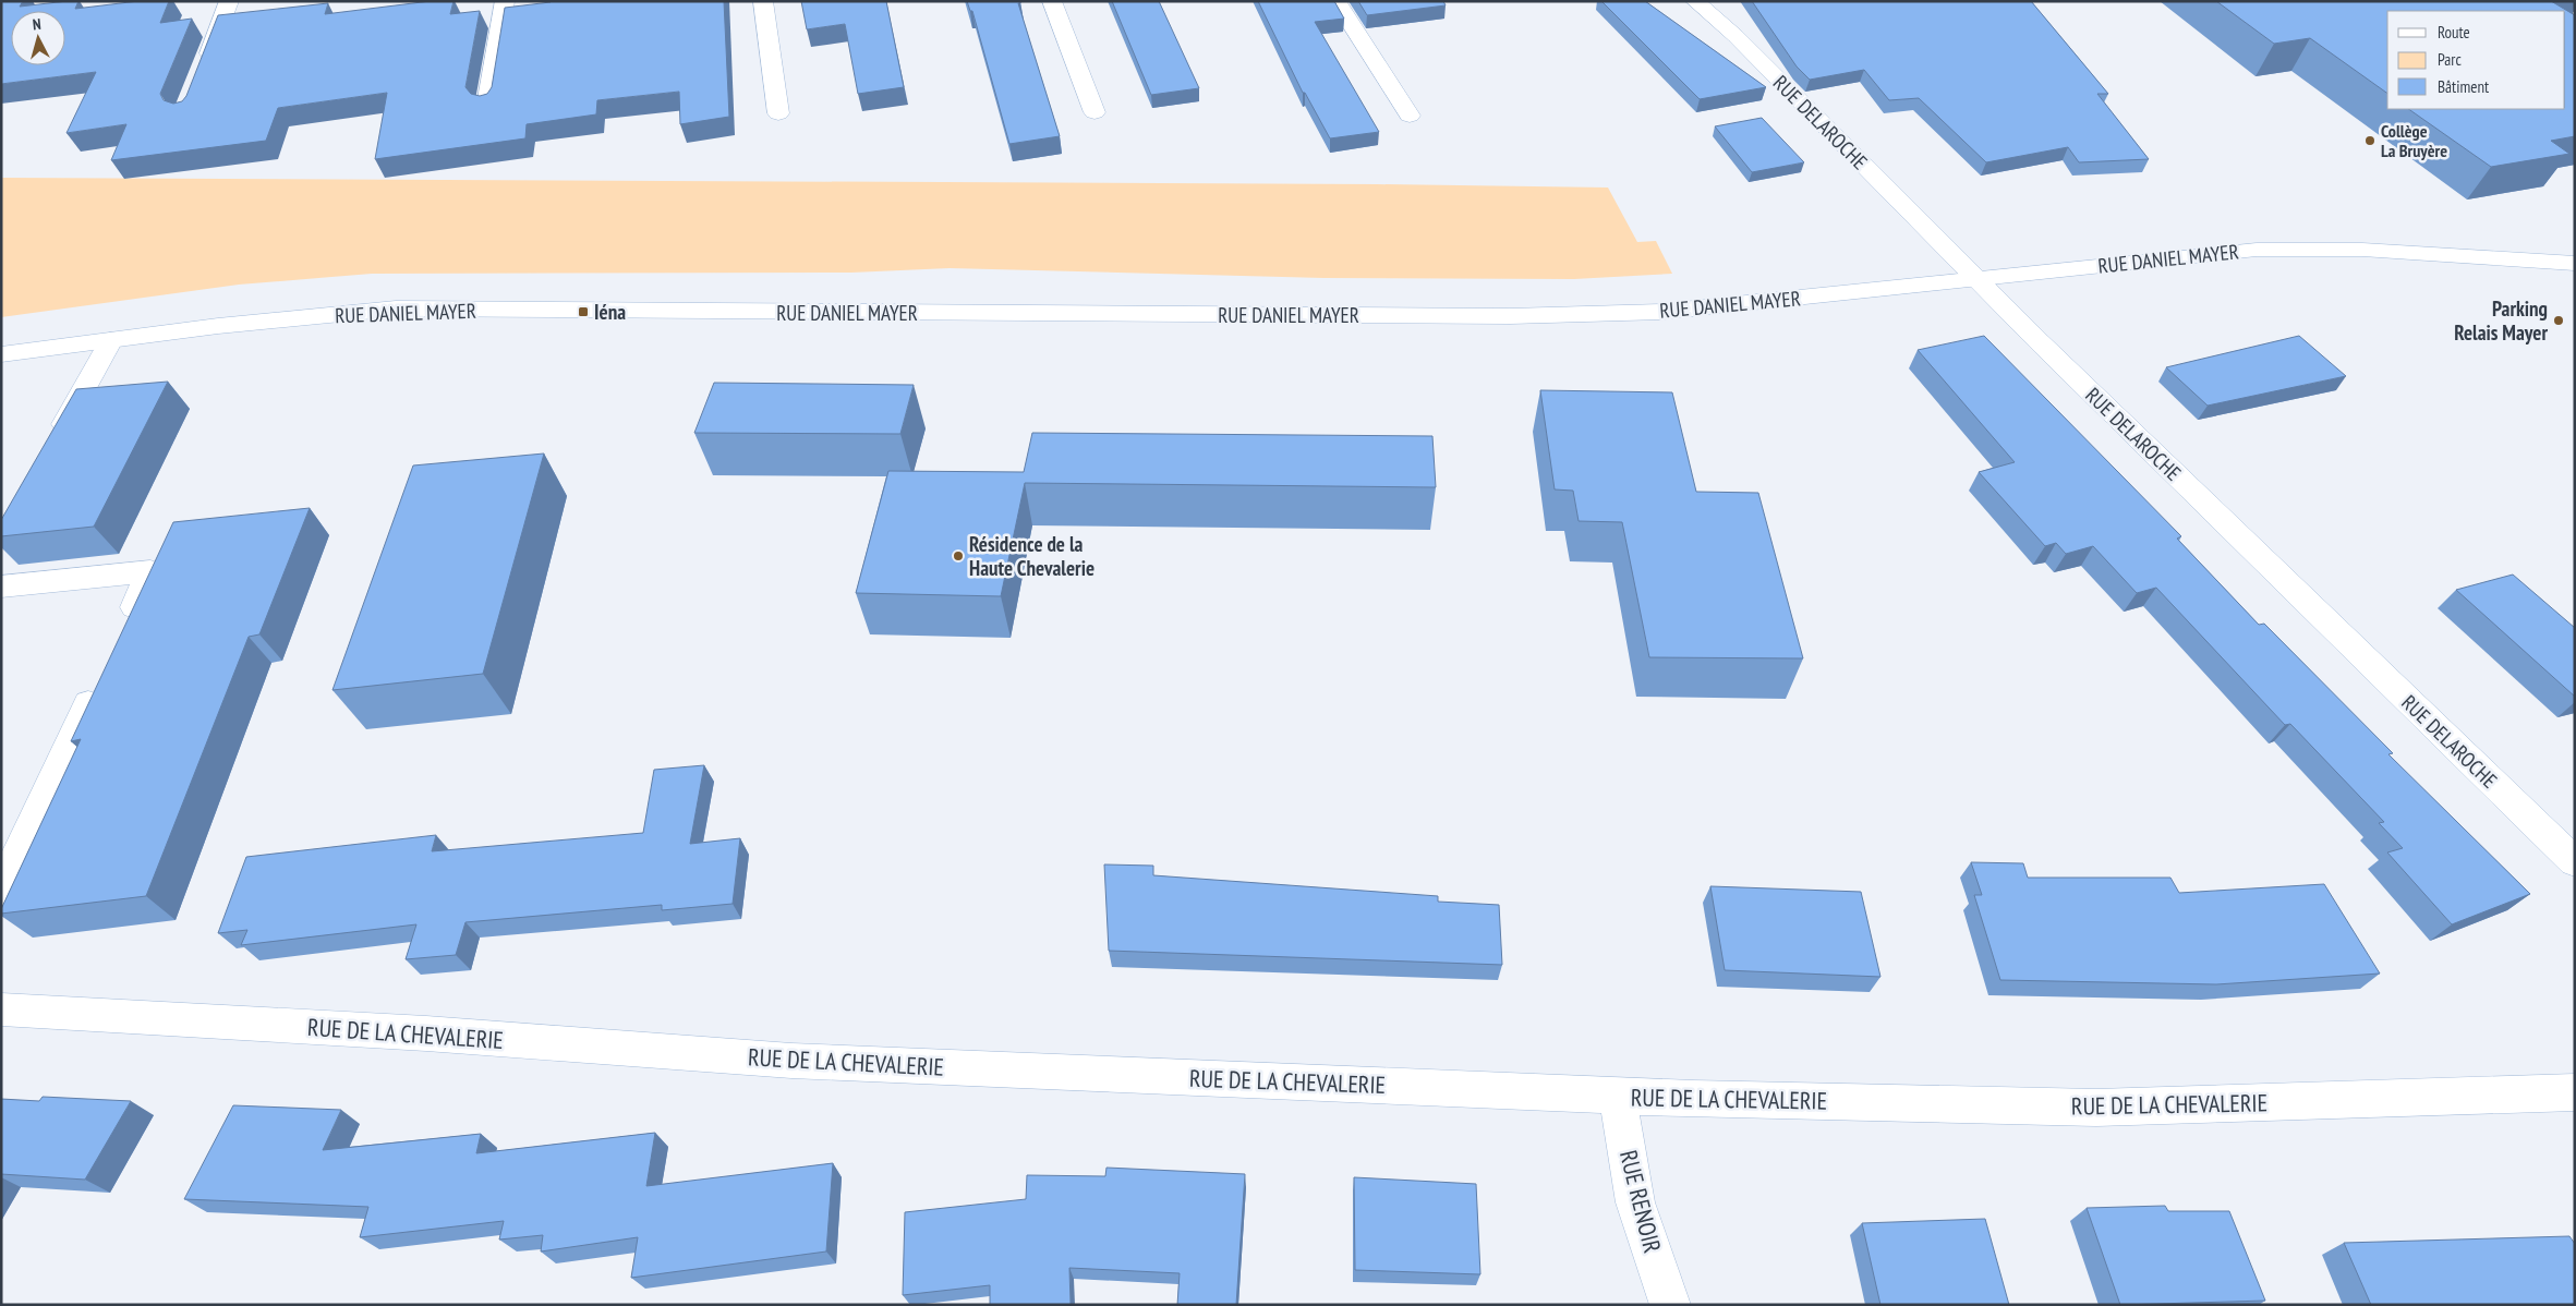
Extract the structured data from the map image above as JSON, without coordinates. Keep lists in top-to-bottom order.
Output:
{
  "streets": {
    "street": [
      "RUE DELAROCHE",
      "RUE DANIEL MAYER",
      "RUE DE LA CHEVALERIE",
      "RUE RENOIR"
    ]
  },
  "crossings": [
    ["RUE DELAROCHE", "RUE DANIEL MAYER"],
    ["RUE DE LA CHEVALERIE", "RUE RENOIR"]
  ],
  "places": {
    "other": ["Collège La Bruyère", "Parking Relais Mayer", "Résidence de la Haute Chevalerie"],
    "transit": ["Iéna"]
  },
  "legend": ["Route", "Parc", "Bâtiment"],
  "north": "top"
}
